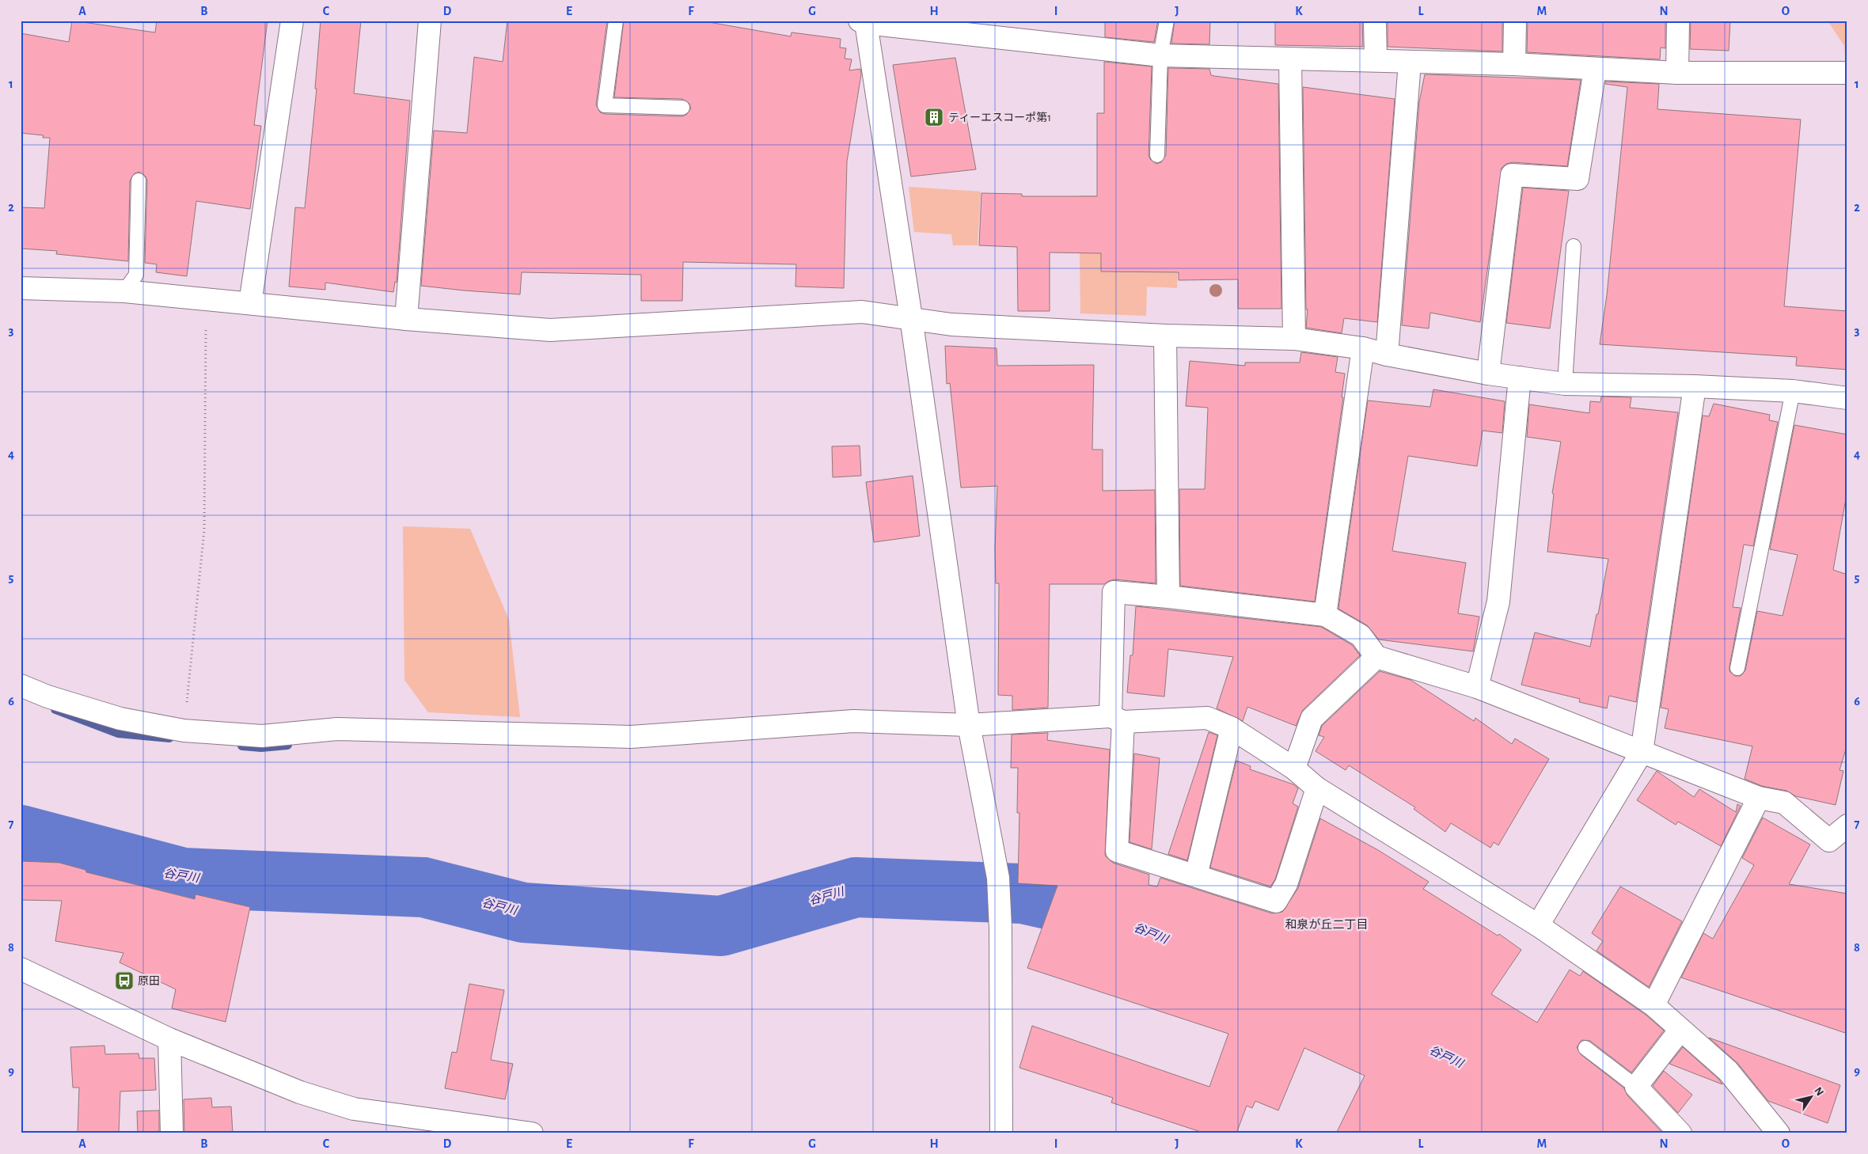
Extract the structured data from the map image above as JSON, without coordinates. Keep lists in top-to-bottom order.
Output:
{
  "districts": ["和泉が丘二丁目"],
  "water": ["谷戸川"],
  "places": {
    "building": ["ティーエスコーポ第1"],
    "bus stop": ["原田"]
  },
  "north": "top right",
  "grid": {
    "columns": [
      "A",
      "B",
      "C",
      "D",
      "E",
      "F",
      "G",
      "H",
      "I",
      "J",
      "K",
      "L",
      "M",
      "N",
      "O"
    ],
    "rows": [
      "1",
      "2",
      "3",
      "4",
      "5",
      "6",
      "7",
      "8",
      "9"
    ]
  }
}
